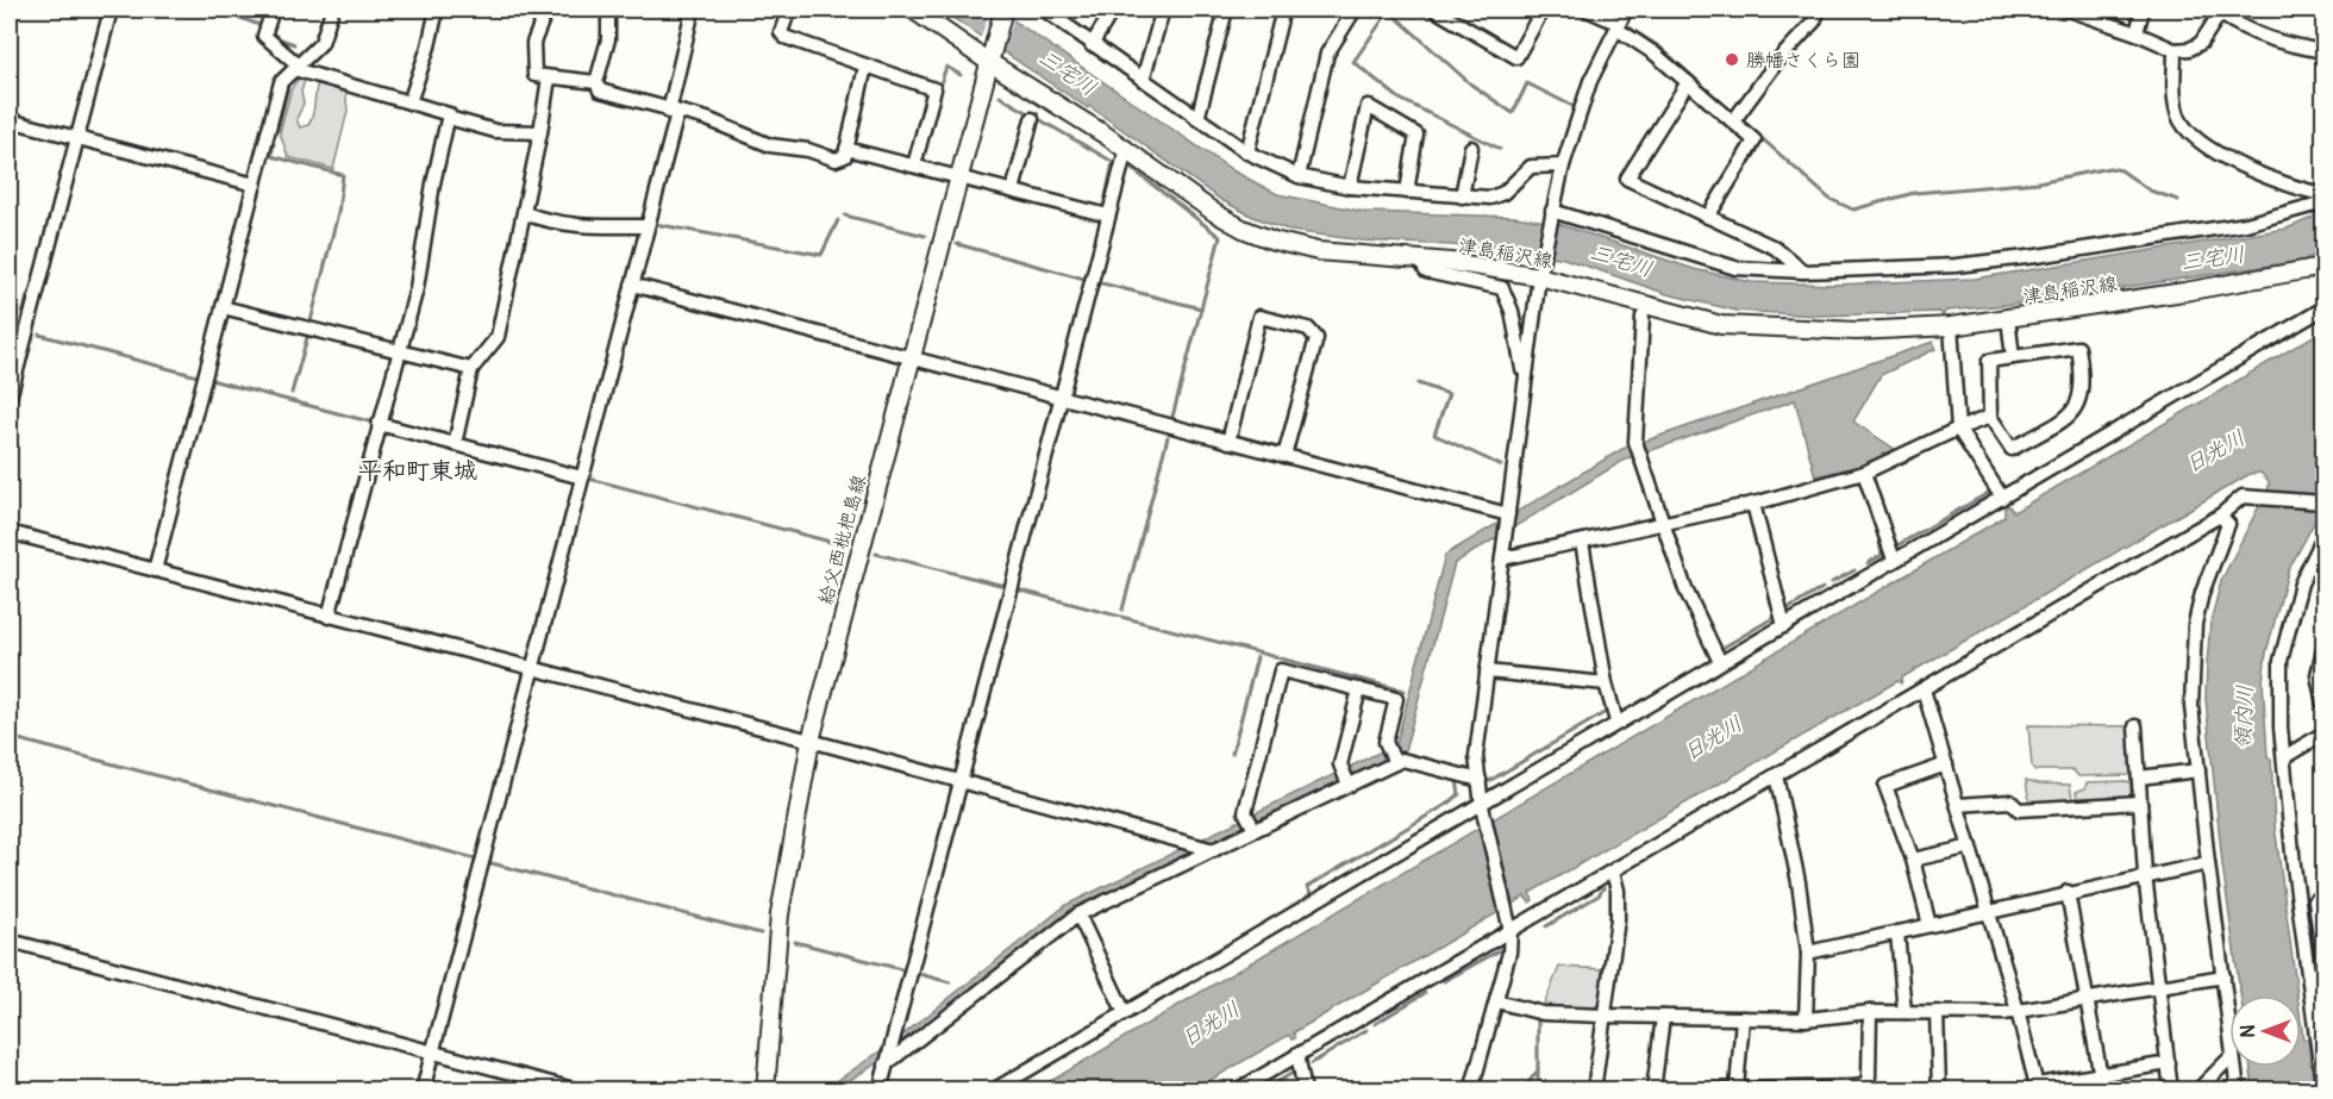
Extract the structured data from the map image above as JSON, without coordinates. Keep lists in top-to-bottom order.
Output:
{
  "streets": {
    "main road": ["津島稲沢線", "給父西枇杷島線"]
  },
  "crossings": [
    ["津島稲沢線", "給父西枇杷島線"]
  ],
  "districts": ["平和町東城"],
  "water": ["三宅川", "日光川", "領内川"],
  "places": ["勝幡さくら園"],
  "north": "left"
}
